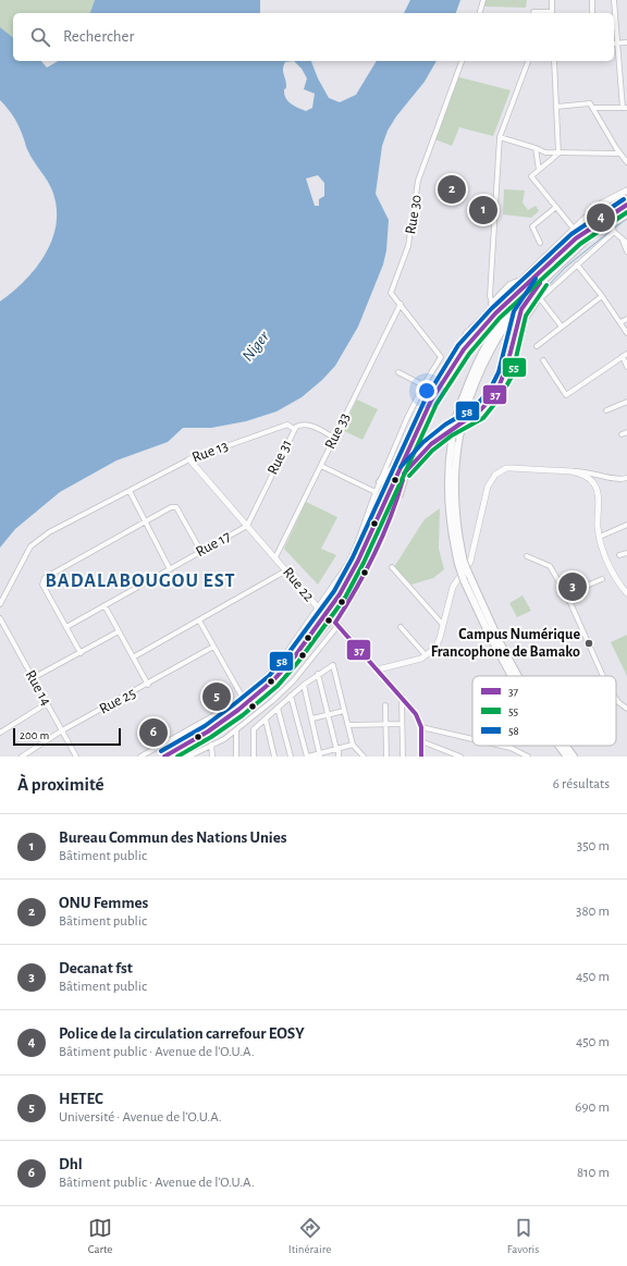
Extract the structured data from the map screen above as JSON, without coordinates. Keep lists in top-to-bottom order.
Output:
{
  "streets": {
    "street": [
      "Rue 30",
      "Rue 33",
      "Rue 13",
      "Rue 31",
      "Rue 17",
      "Rue 22",
      "Rue 14",
      "Rue 25"
    ]
  },
  "crossings": [
    ["Rue 30", "Rue 33"],
    ["Rue 33", "Rue 31"],
    ["Rue 33", "Rue 22"],
    ["Rue 13", "Rue 31"],
    ["Rue 13", "Rue 22"],
    ["Rue 31", "Rue 17"],
    ["Rue 31", "Rue 22"],
    ["Rue 17", "Rue 22"],
    ["Rue 14", "Rue 25"]
  ],
  "districts": ["BADALABOUGOU EST"],
  "water": ["Niger"],
  "places": ["Campus Numérique Francophone de Bamako"],
  "lines": ["transit line 58", "transit line 37", "transit line 55"],
  "legend": ["37", "55", "58"],
  "scale_bar": "200 m",
  "page": {
    "search": "Rechercher",
    "pins": [
      "2",
      "1",
      "4",
      "3",
      "5",
      "6"
    ],
    "scale": "200 m",
    "heading": ["À proximité", "6 résultats"],
    "list": [
      {
        "mark": "1",
        "name": "Bureau Commun des Nations Unies",
        "note": "Bâtiment public",
        "value": "350 m"
      },
      {
        "mark": "2",
        "name": "ONU Femmes",
        "note": "Bâtiment public",
        "value": "380 m"
      },
      {
        "mark": "3",
        "name": "Decanat fst",
        "note": "Bâtiment public",
        "value": "450 m"
      },
      {
        "mark": "4",
        "name": "Police de la circulation carrefour EOSY",
        "note": "Bâtiment public · Avenue de l'O.U.A.",
        "value": "450 m"
      },
      {
        "mark": "5",
        "name": "HETEC",
        "note": "Université · Avenue de l'O.U.A.",
        "value": "690 m"
      },
      {
        "mark": "6",
        "name": "Dhl",
        "note": "Bâtiment public · Avenue de l'O.U.A.",
        "value": "810 m"
      }
    ],
    "nav": ["Carte", "Itinéraire", "Favoris"]
  }
}
